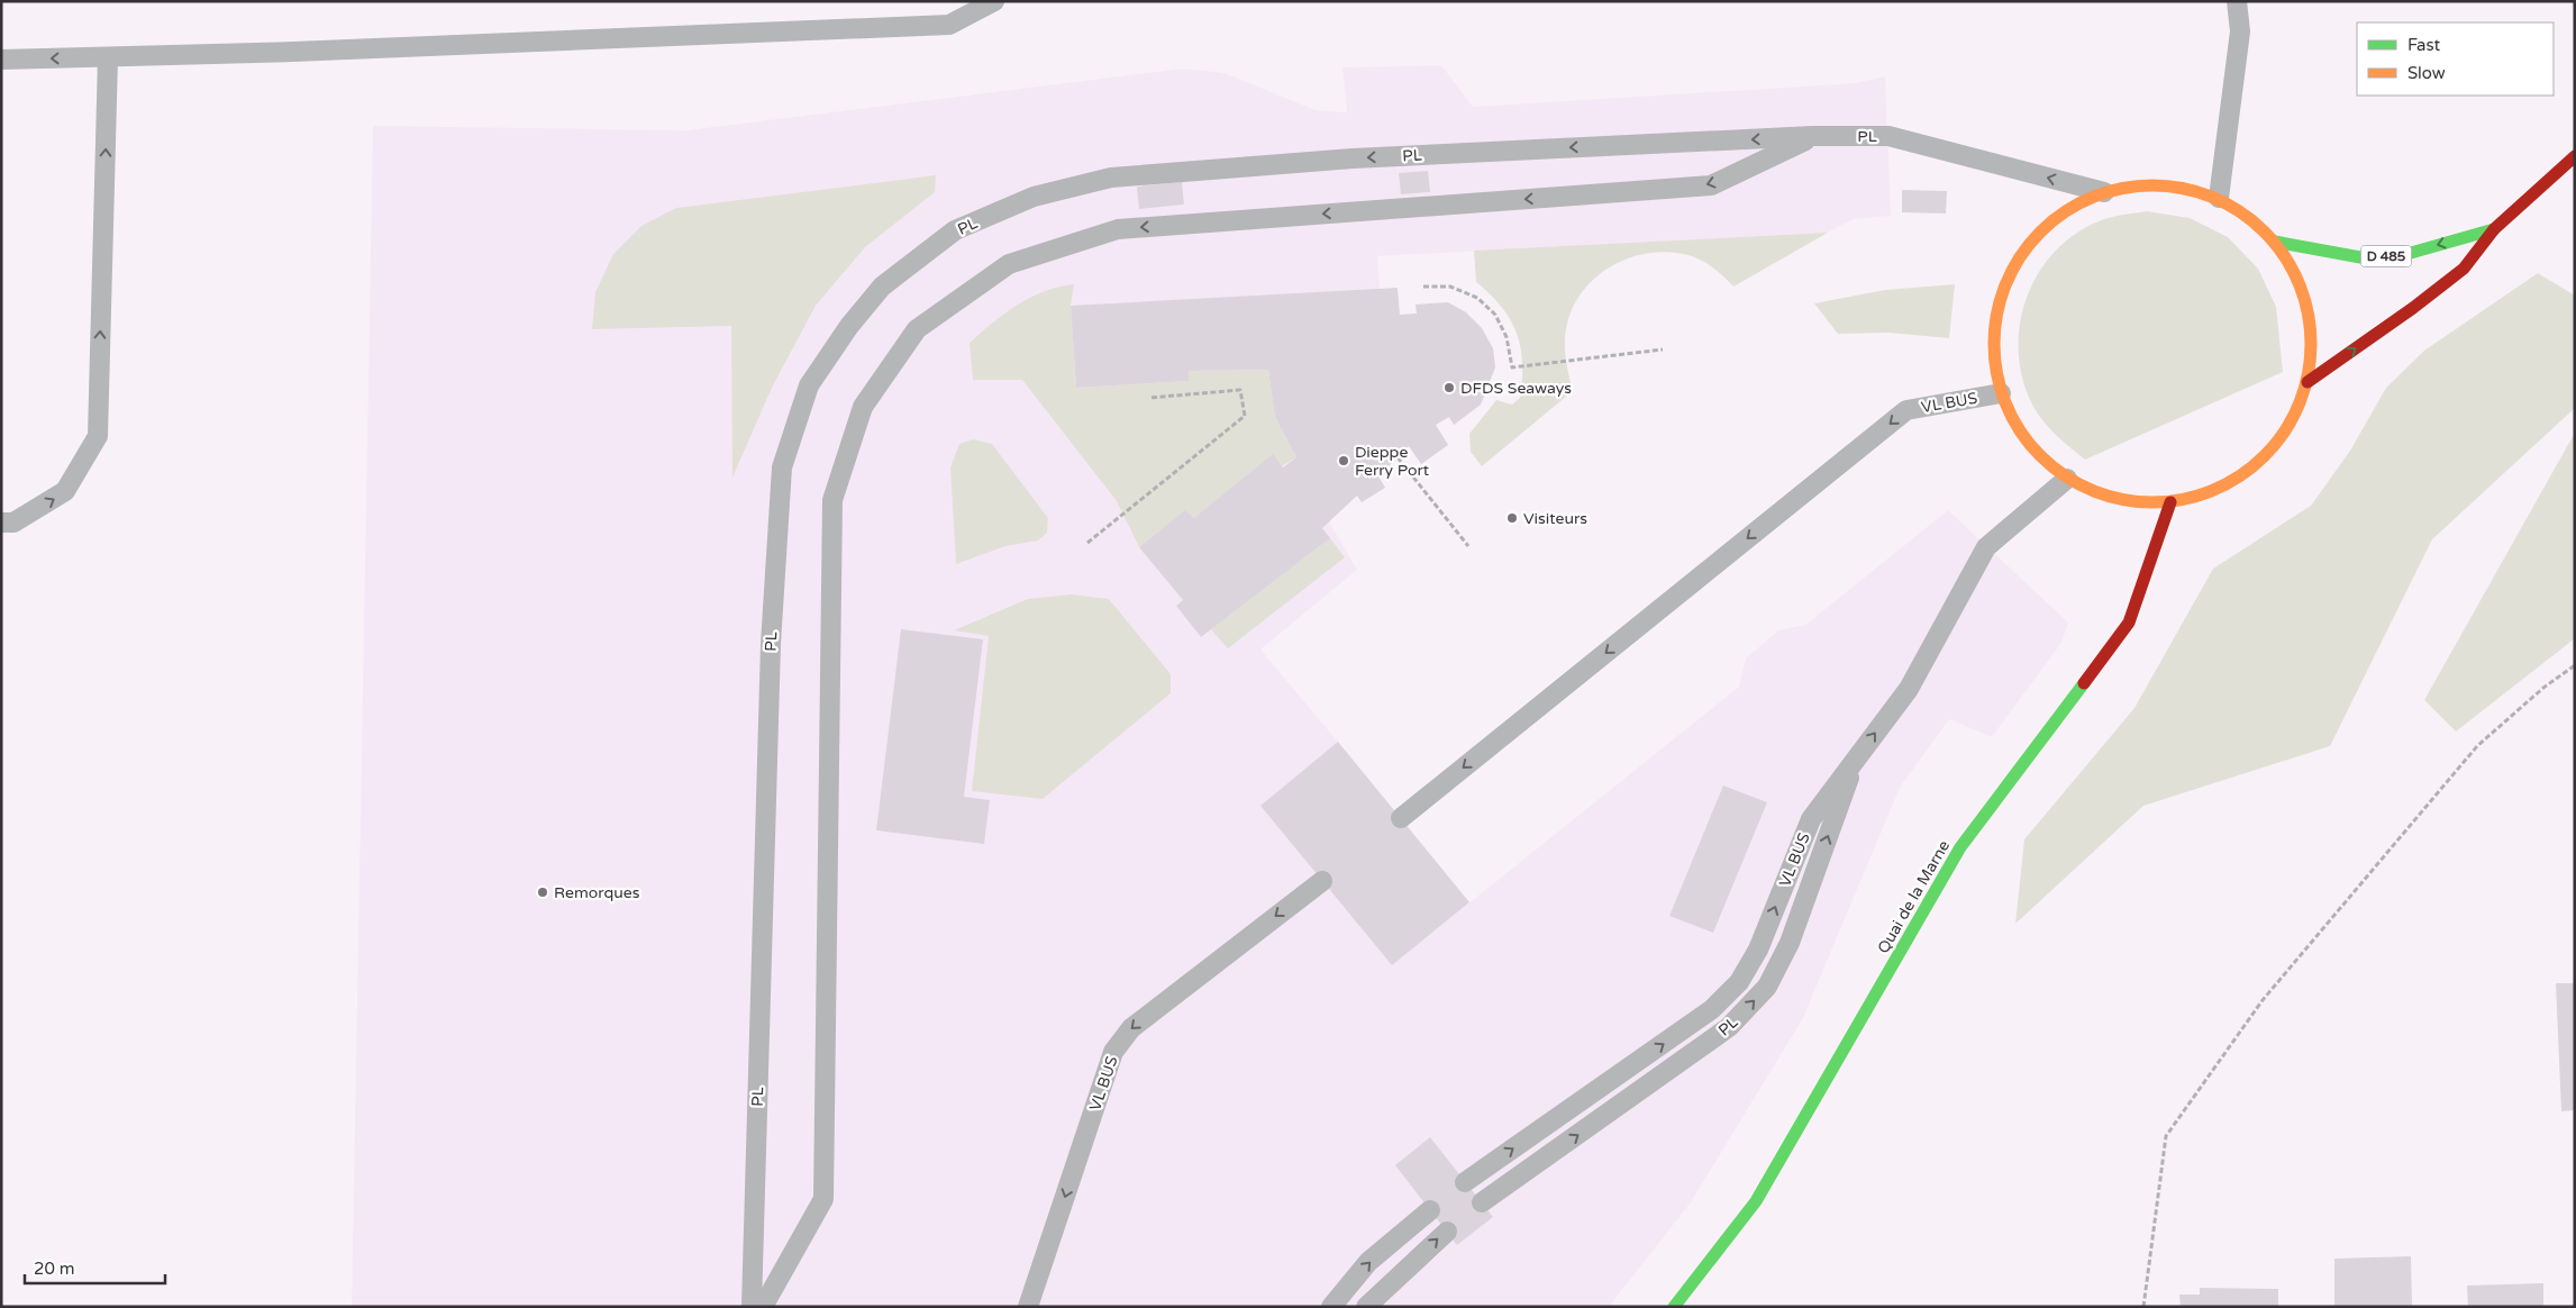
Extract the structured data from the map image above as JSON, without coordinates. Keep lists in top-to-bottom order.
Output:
{
  "streets": {
    "main road": ["D 485", "Quai de la Marne"],
    "lane": ["PL", "VL BUS"]
  },
  "crossings": [
    ["PL", "VL BUS"]
  ],
  "places": [
    "DFDS Seaways",
    "Dieppe Ferry Port",
    "Visiteurs",
    "Remorques"
  ],
  "legend": ["Fast", "Slow"],
  "scale_bar": "20 m"
}
